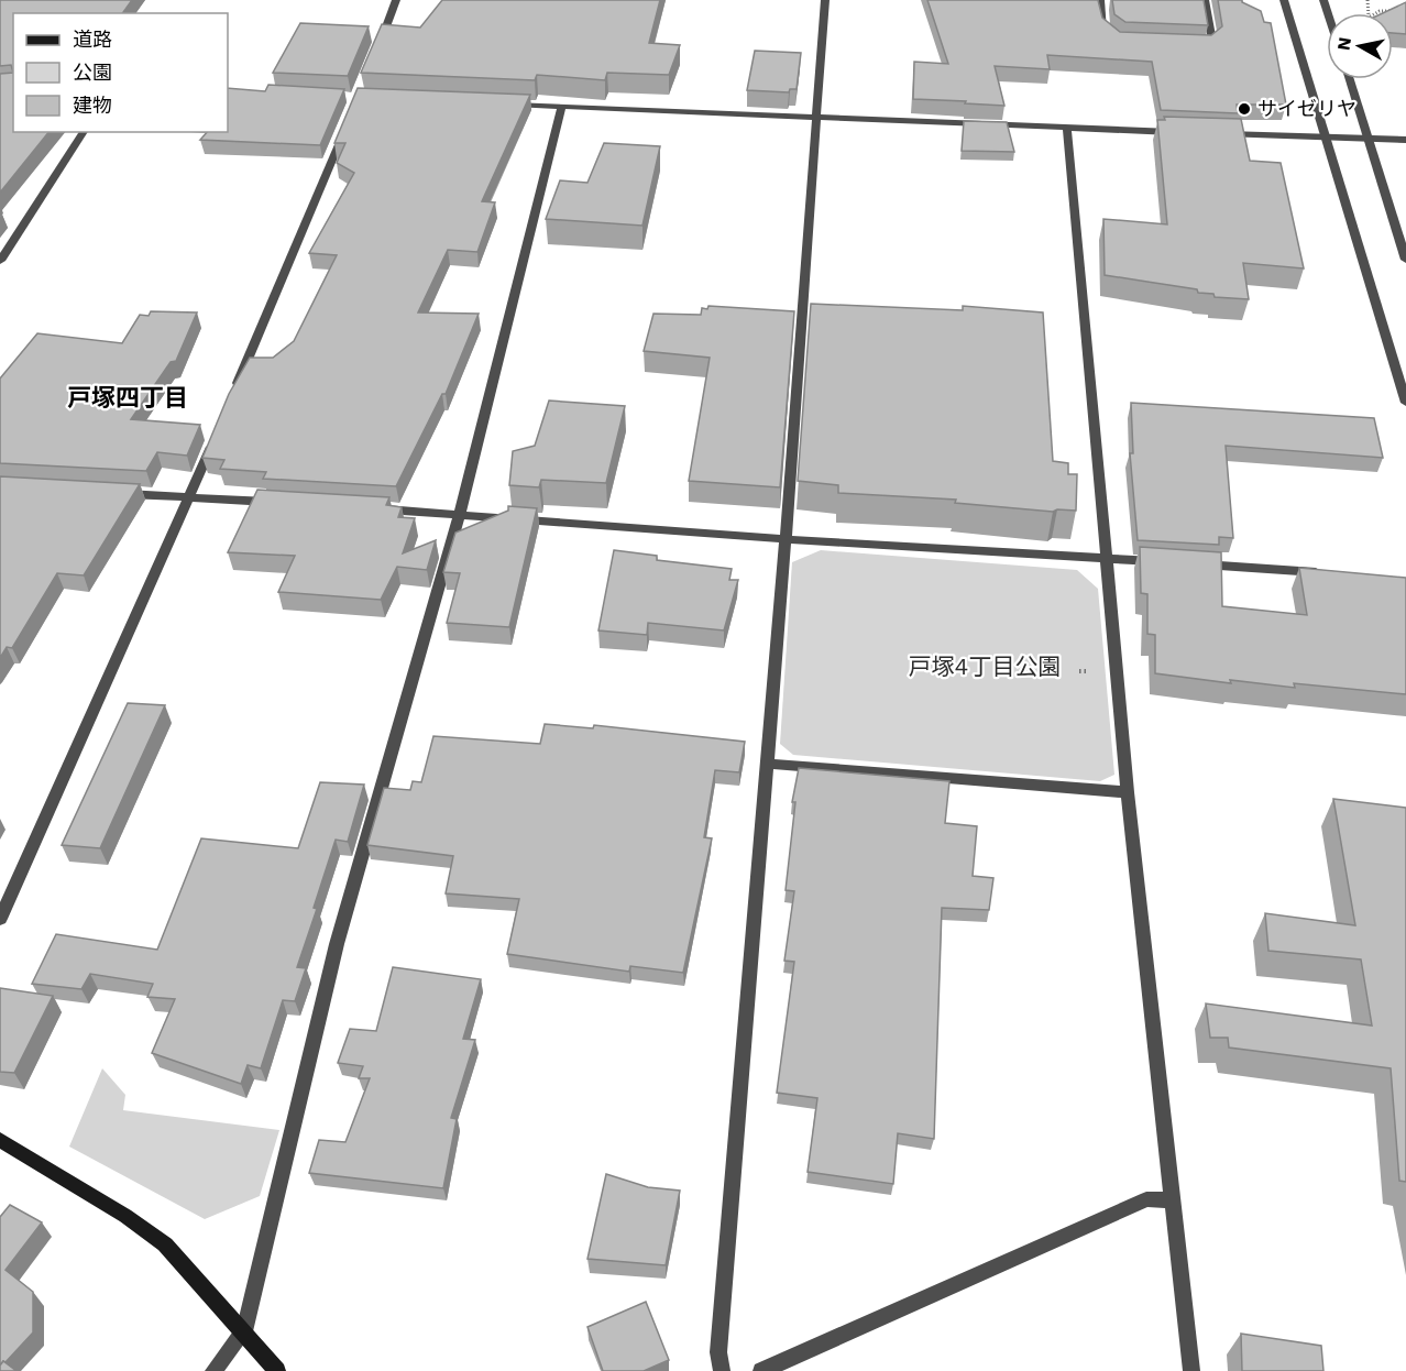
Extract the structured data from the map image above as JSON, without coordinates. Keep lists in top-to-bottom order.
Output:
{
  "districts": ["戸塚四丁目"],
  "parks": ["戸塚4丁目公園"],
  "places": ["サイゼリヤ"],
  "legend": ["道路", "公園", "建物"],
  "north": "left"
}
